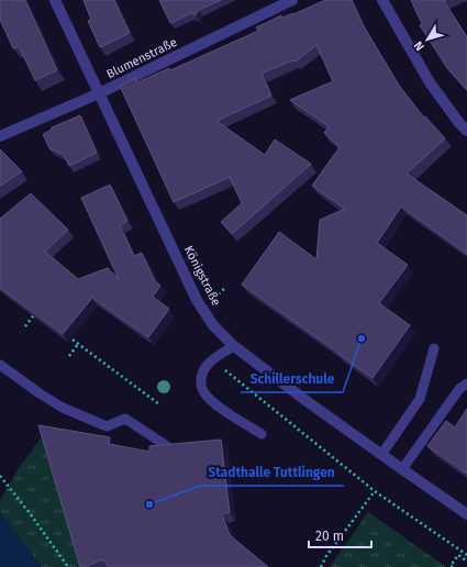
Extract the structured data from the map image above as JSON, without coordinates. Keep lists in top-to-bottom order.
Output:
{
  "streets": {
    "street": ["Blumenstraße", "Königstraße"]
  },
  "crossings": [
    ["Blumenstraße", "Königstraße"]
  ],
  "places": ["Schillerschule", "Stadthalle Tuttlingen"],
  "scale_bar": "20 m",
  "north": "bottom left"
}
